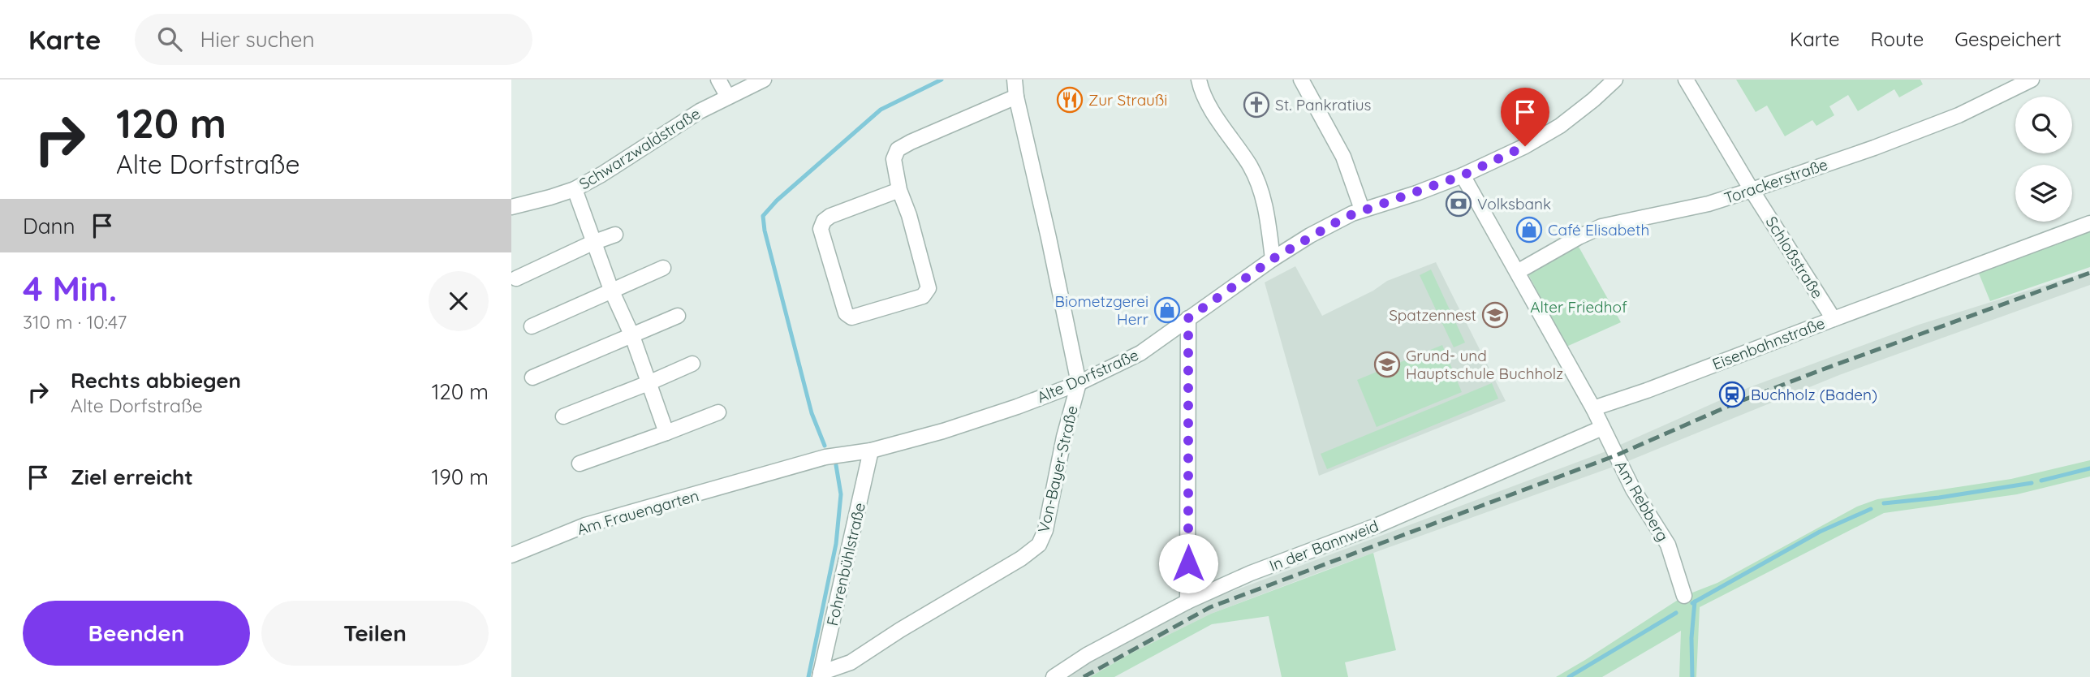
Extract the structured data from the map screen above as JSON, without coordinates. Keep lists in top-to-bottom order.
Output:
{
  "streets": {
    "street": [
      "Schwarzwaldstraße",
      "Torackerstraße",
      "Schloßstraße",
      "Eisenbahnstraße",
      "Alte Dorfstraße",
      "Von-Bayer-Straße",
      "Am Rebberg",
      "Am Frauengarten",
      "In der Bannweid",
      "Fohrenbühlstraße"
    ]
  },
  "crossings": [
    ["Torackerstraße", "Schloßstraße"],
    ["Schloßstraße", "Eisenbahnstraße"],
    ["Eisenbahnstraße", "Am Rebberg"],
    ["Alte Dorfstraße", "Von-Bayer-Straße"],
    ["Alte Dorfstraße", "Am Frauengarten"],
    ["Alte Dorfstraße", "Fohrenbühlstraße"],
    ["Von-Bayer-Straße", "Fohrenbühlstraße"],
    ["Am Rebberg", "In der Bannweid"]
  ],
  "parks": ["Alter Friedhof"],
  "places": {
    "restaurant": ["Zur Straußi"],
    "church": ["St. Pankratius"],
    "bank": ["Volksbank"],
    "shop": ["Café Elisabeth", "Biometzgerei Herr"],
    "school or university": ["Spatzennest", "Grund- und Hauptschule Buchholz"],
    "station": ["Buchholz (Baden)"]
  },
  "page": {
    "header": "Karte",
    "search": "Hier suchen",
    "nav": ["Karte", "Route", "Gespeichert"],
    "turn": ["120 m", "Alte Dorfstraße"],
    "then": "Dann",
    "heading": ["4 Min.", "310 m · 10:47"],
    "list": [
      {
        "name": "Rechts abbiegen",
        "note": "Alte Dorfstraße",
        "value": "120 m"
      },
      {
        "name": "Ziel erreicht",
        "value": "190 m"
      }
    ],
    "buttons": ["Beenden", "Teilen"]
  }
}
